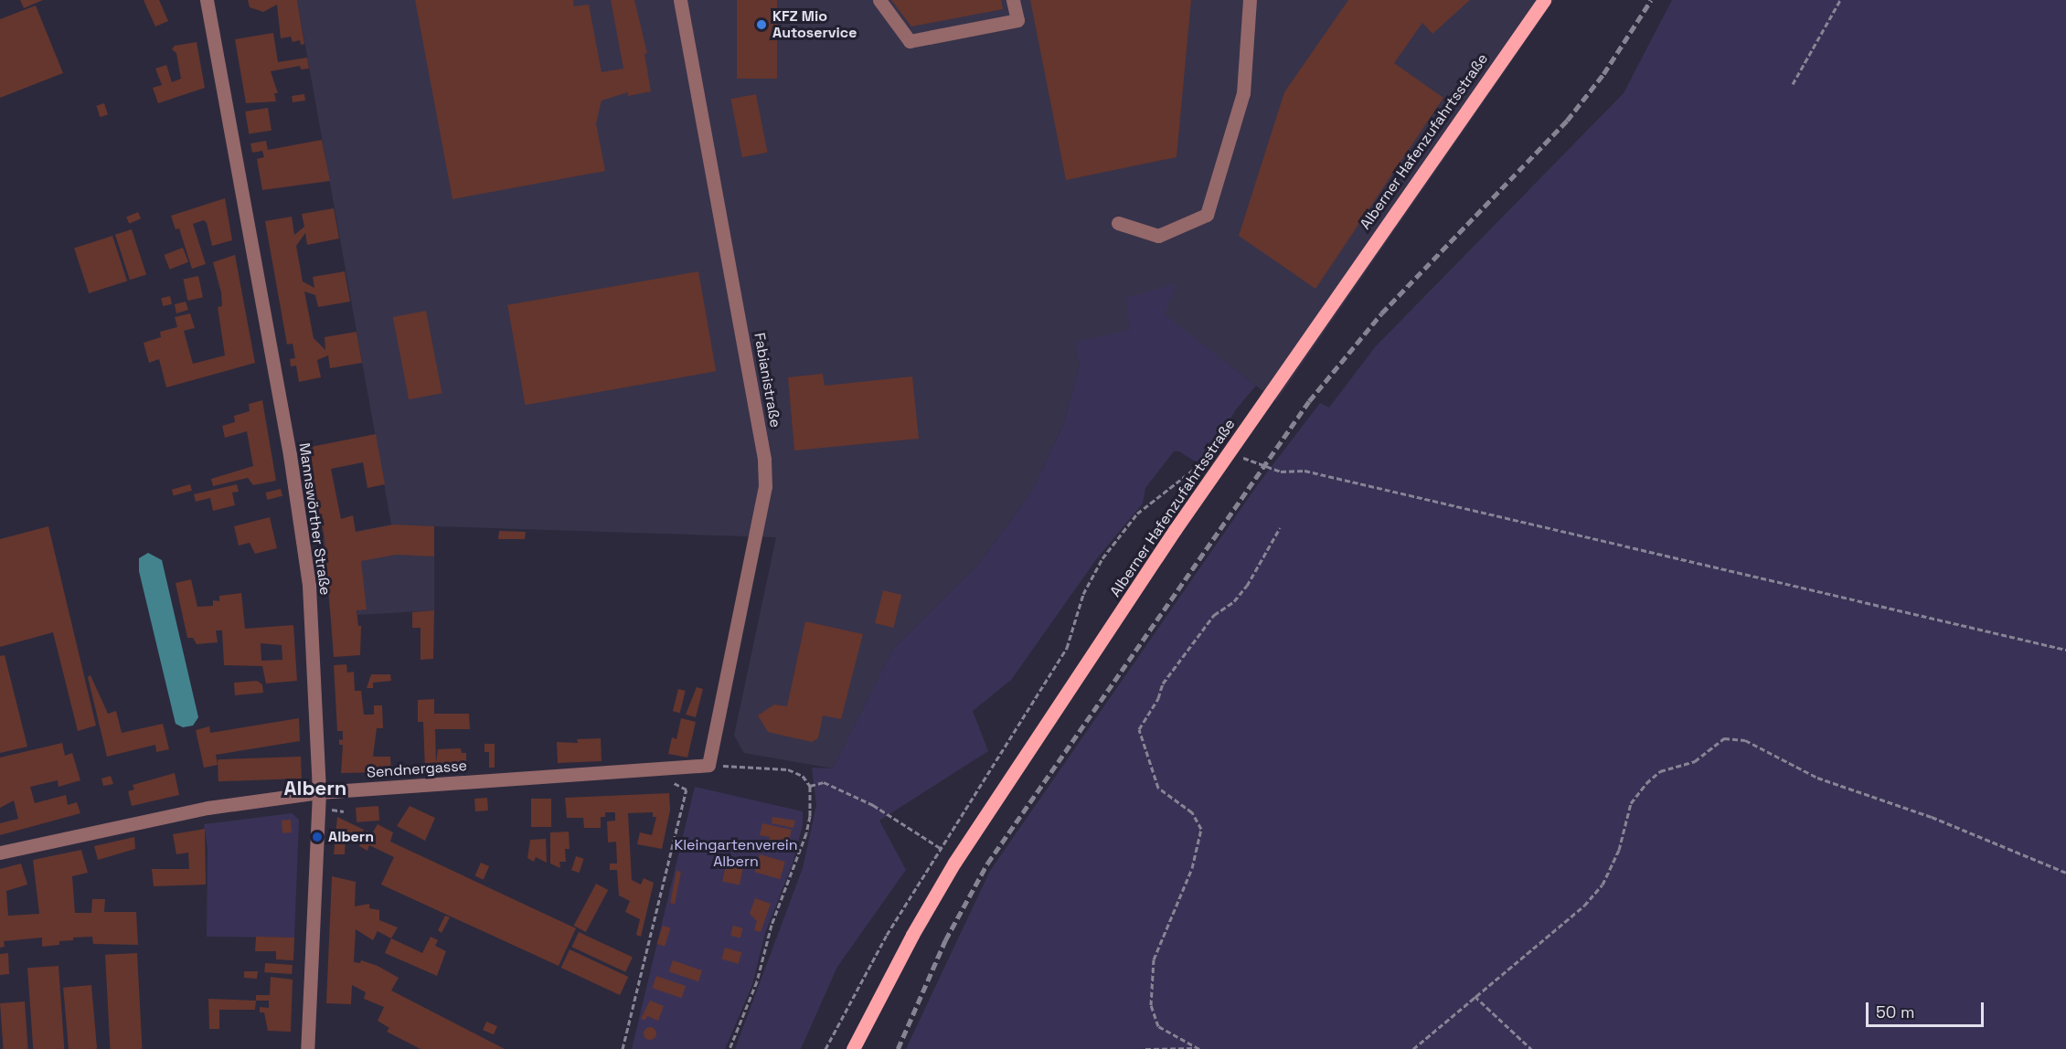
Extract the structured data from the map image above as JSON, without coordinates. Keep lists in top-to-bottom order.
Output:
{
  "streets": {
    "main road": ["Alberner Hafenzufahrtsstraße"],
    "street": ["Fabianistraße", "Mannswörther Straße", "Sendnergasse"]
  },
  "crossings": [
    ["Fabianistraße", "Sendnergasse"],
    ["Mannswörther Straße", "Sendnergasse"]
  ],
  "districts": ["Albern"],
  "parks": ["Kleingartenverein Albern"],
  "places": ["KFZ Mio Autoservice", "Albern"],
  "scale_bar": "50 m"
}
